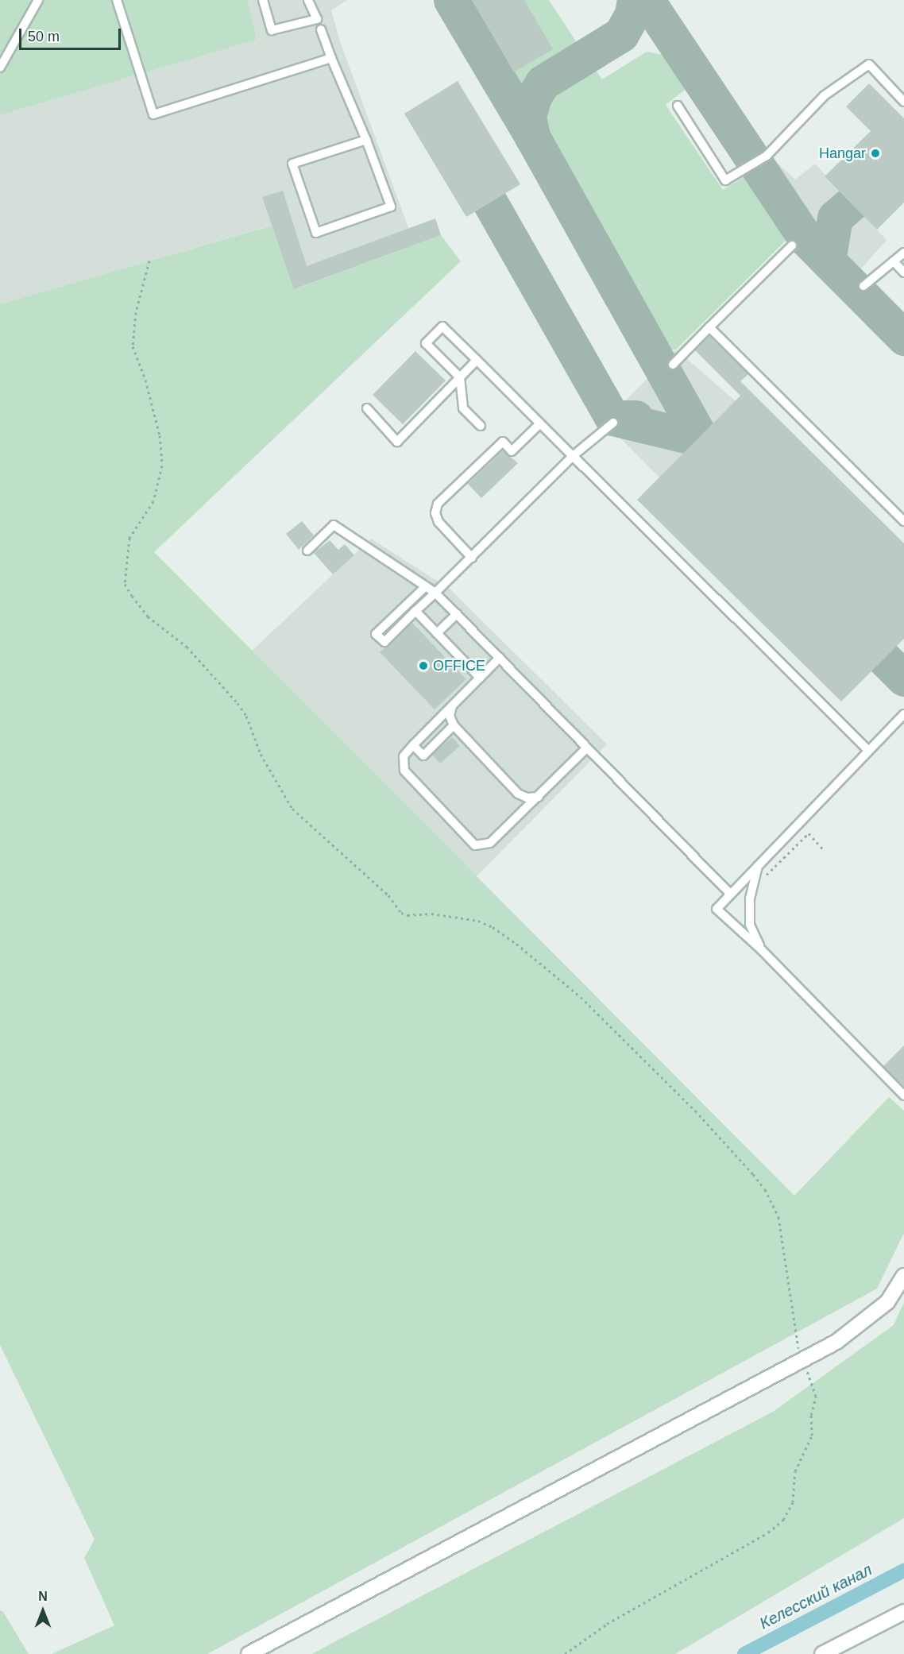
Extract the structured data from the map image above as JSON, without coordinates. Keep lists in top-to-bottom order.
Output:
{
  "water": ["Келесский канал"],
  "places": ["Hangar", "OFFICE"],
  "scale_bar": "50 m",
  "north": "top"
}
